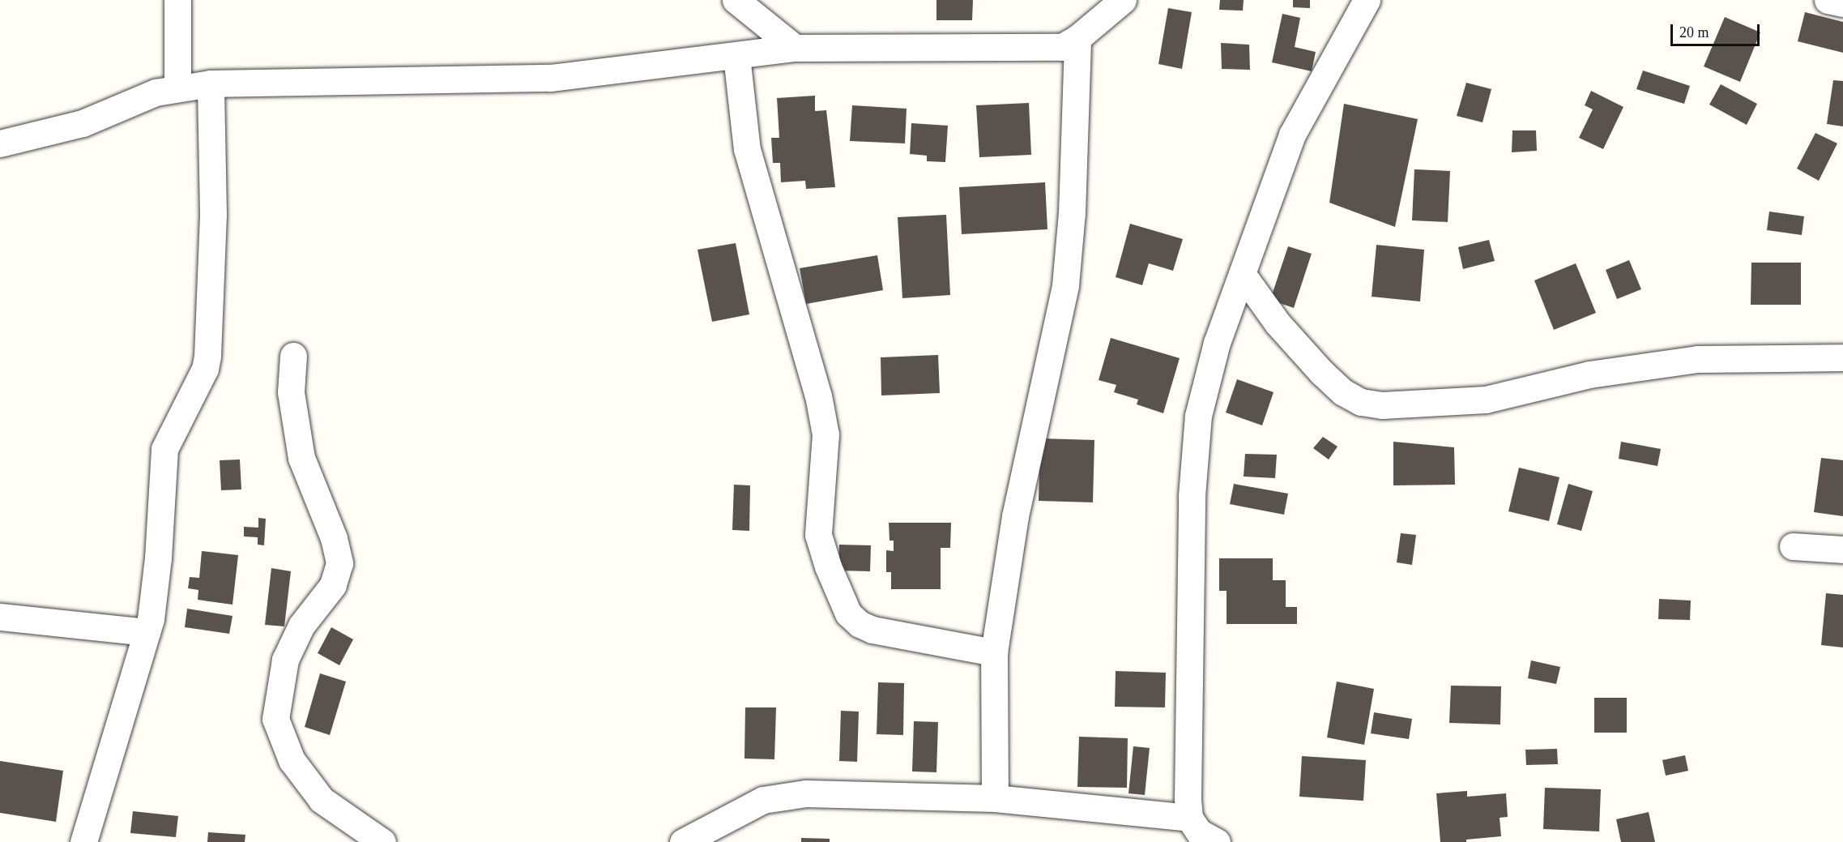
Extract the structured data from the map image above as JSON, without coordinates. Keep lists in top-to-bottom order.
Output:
{
  "scale_bar": "20 m"
}
